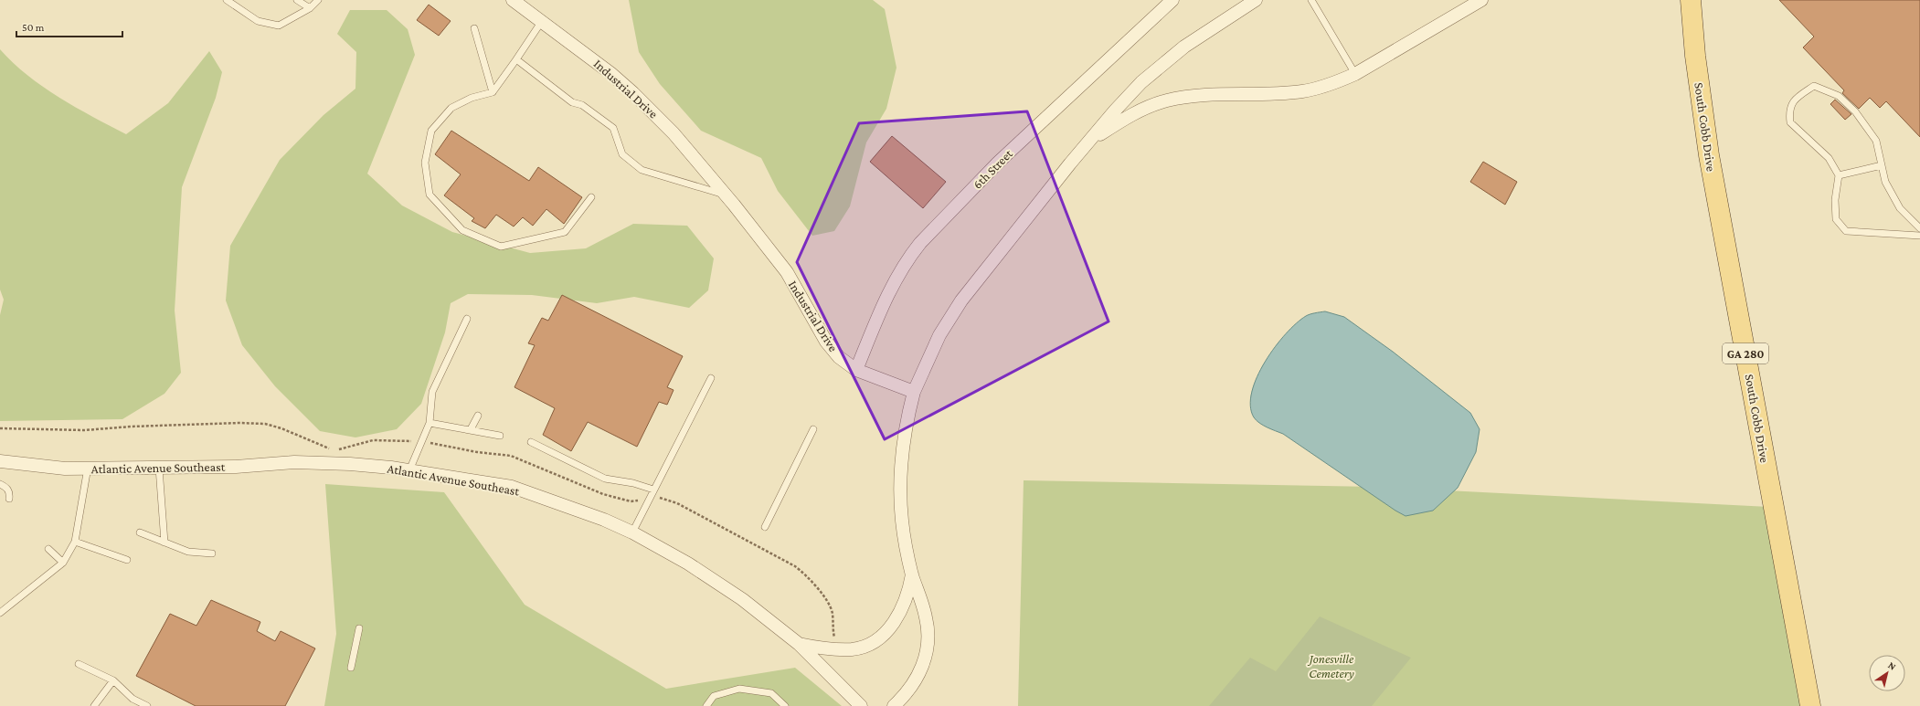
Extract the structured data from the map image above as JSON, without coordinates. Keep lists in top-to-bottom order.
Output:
{
  "streets": {
    "main road": ["South Cobb Drive", "GA 280"],
    "street": ["Industrial Drive", "6th Street", "Atlantic Avenue Southeast"]
  },
  "crossings": [
    ["Industrial Drive", "6th Street"]
  ],
  "parks": ["Jonesville Cemetery"],
  "scale_bar": "50 m",
  "north": "top right"
}
